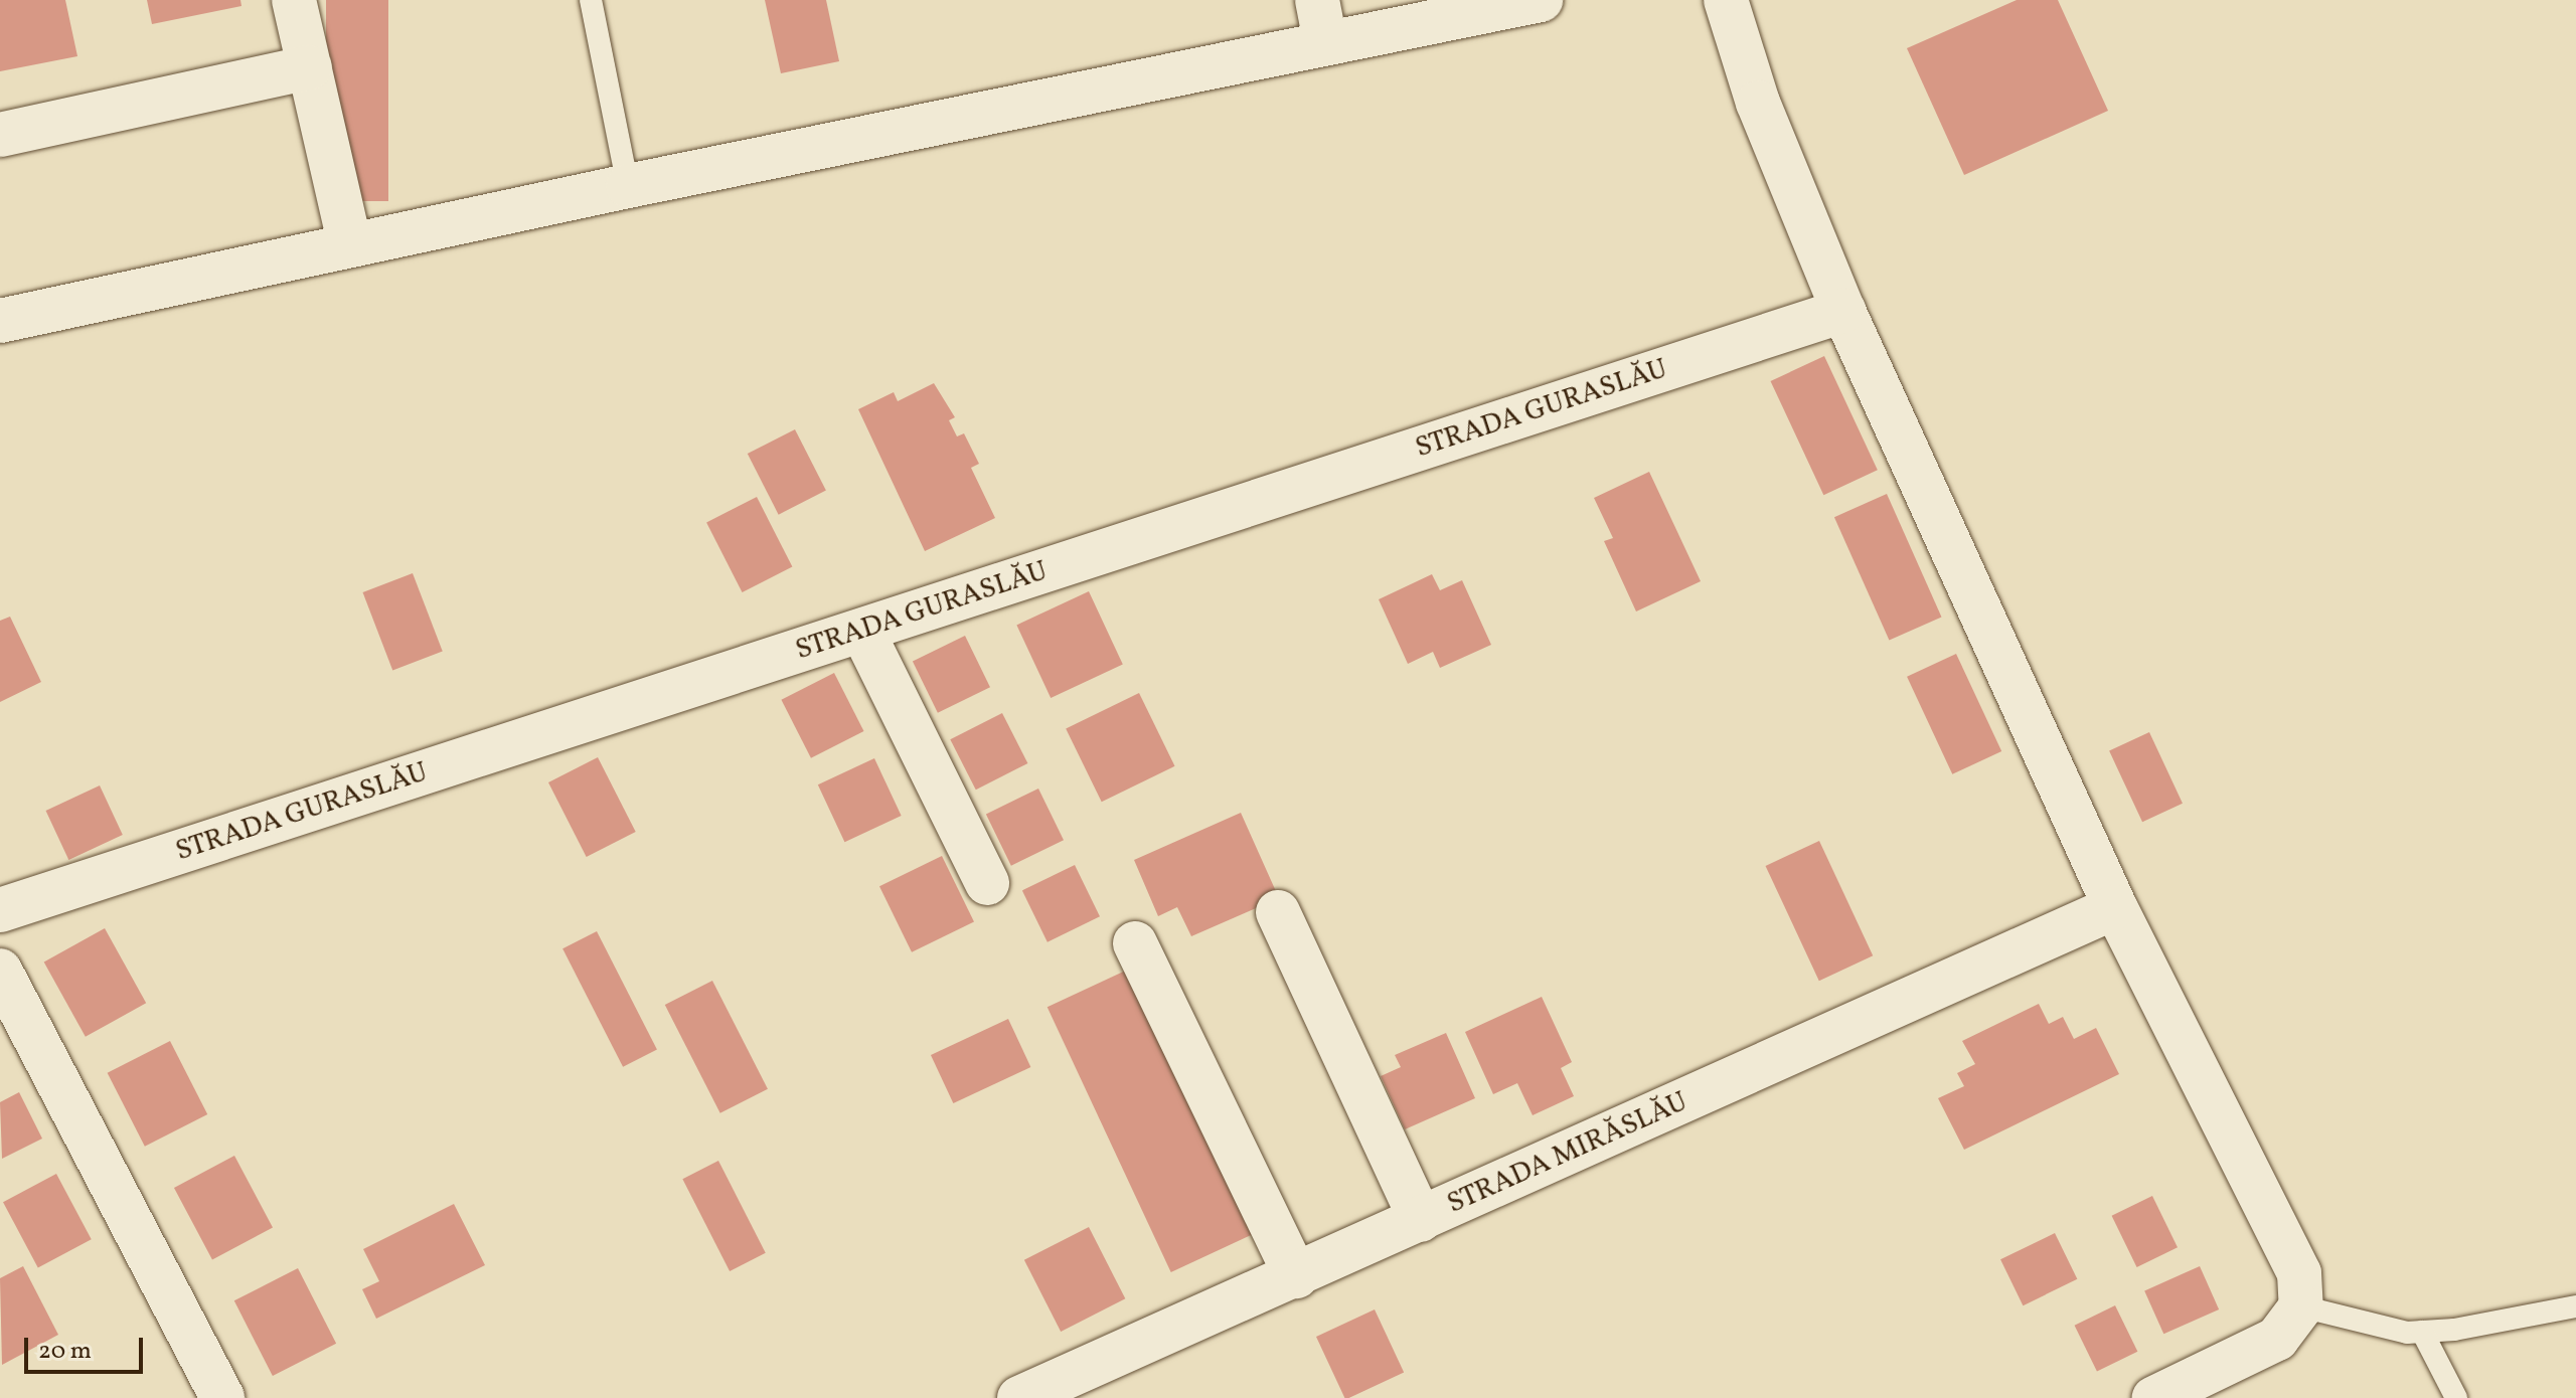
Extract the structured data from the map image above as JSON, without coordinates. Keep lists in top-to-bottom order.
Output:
{
  "streets": {
    "street": ["STRADA GURASLĂU", "STRADA MIRĂSLĂU"]
  },
  "scale_bar": "20 m"
}
